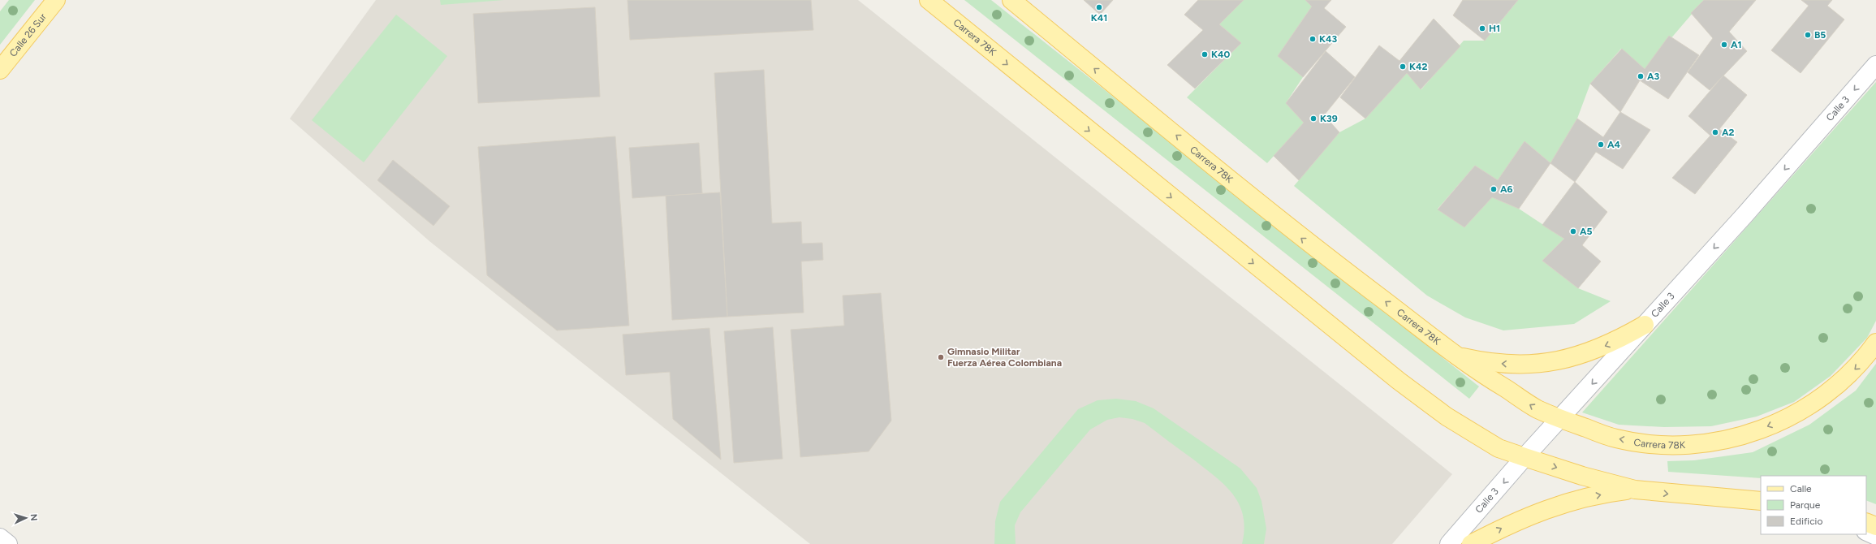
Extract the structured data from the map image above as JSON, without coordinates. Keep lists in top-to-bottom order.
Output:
{
  "streets": {
    "main road": ["Calle 26 Sur", "Carrera 78K"],
    "street": ["Calle 3"]
  },
  "crossings": [
    ["Carrera 78K", "Calle 3"]
  ],
  "one_way": ["Calle 3"],
  "places": [
    "K41",
    "H1",
    "B5",
    "K43",
    "A1",
    "K40",
    "K42",
    "A3",
    "K39",
    "A2",
    "A4",
    "A6",
    "A5",
    "Gimnasio Militar Fuerza Aérea Colombiana"
  ],
  "legend": ["Calle", "Parque", "Edificio"],
  "north": "right"
}
